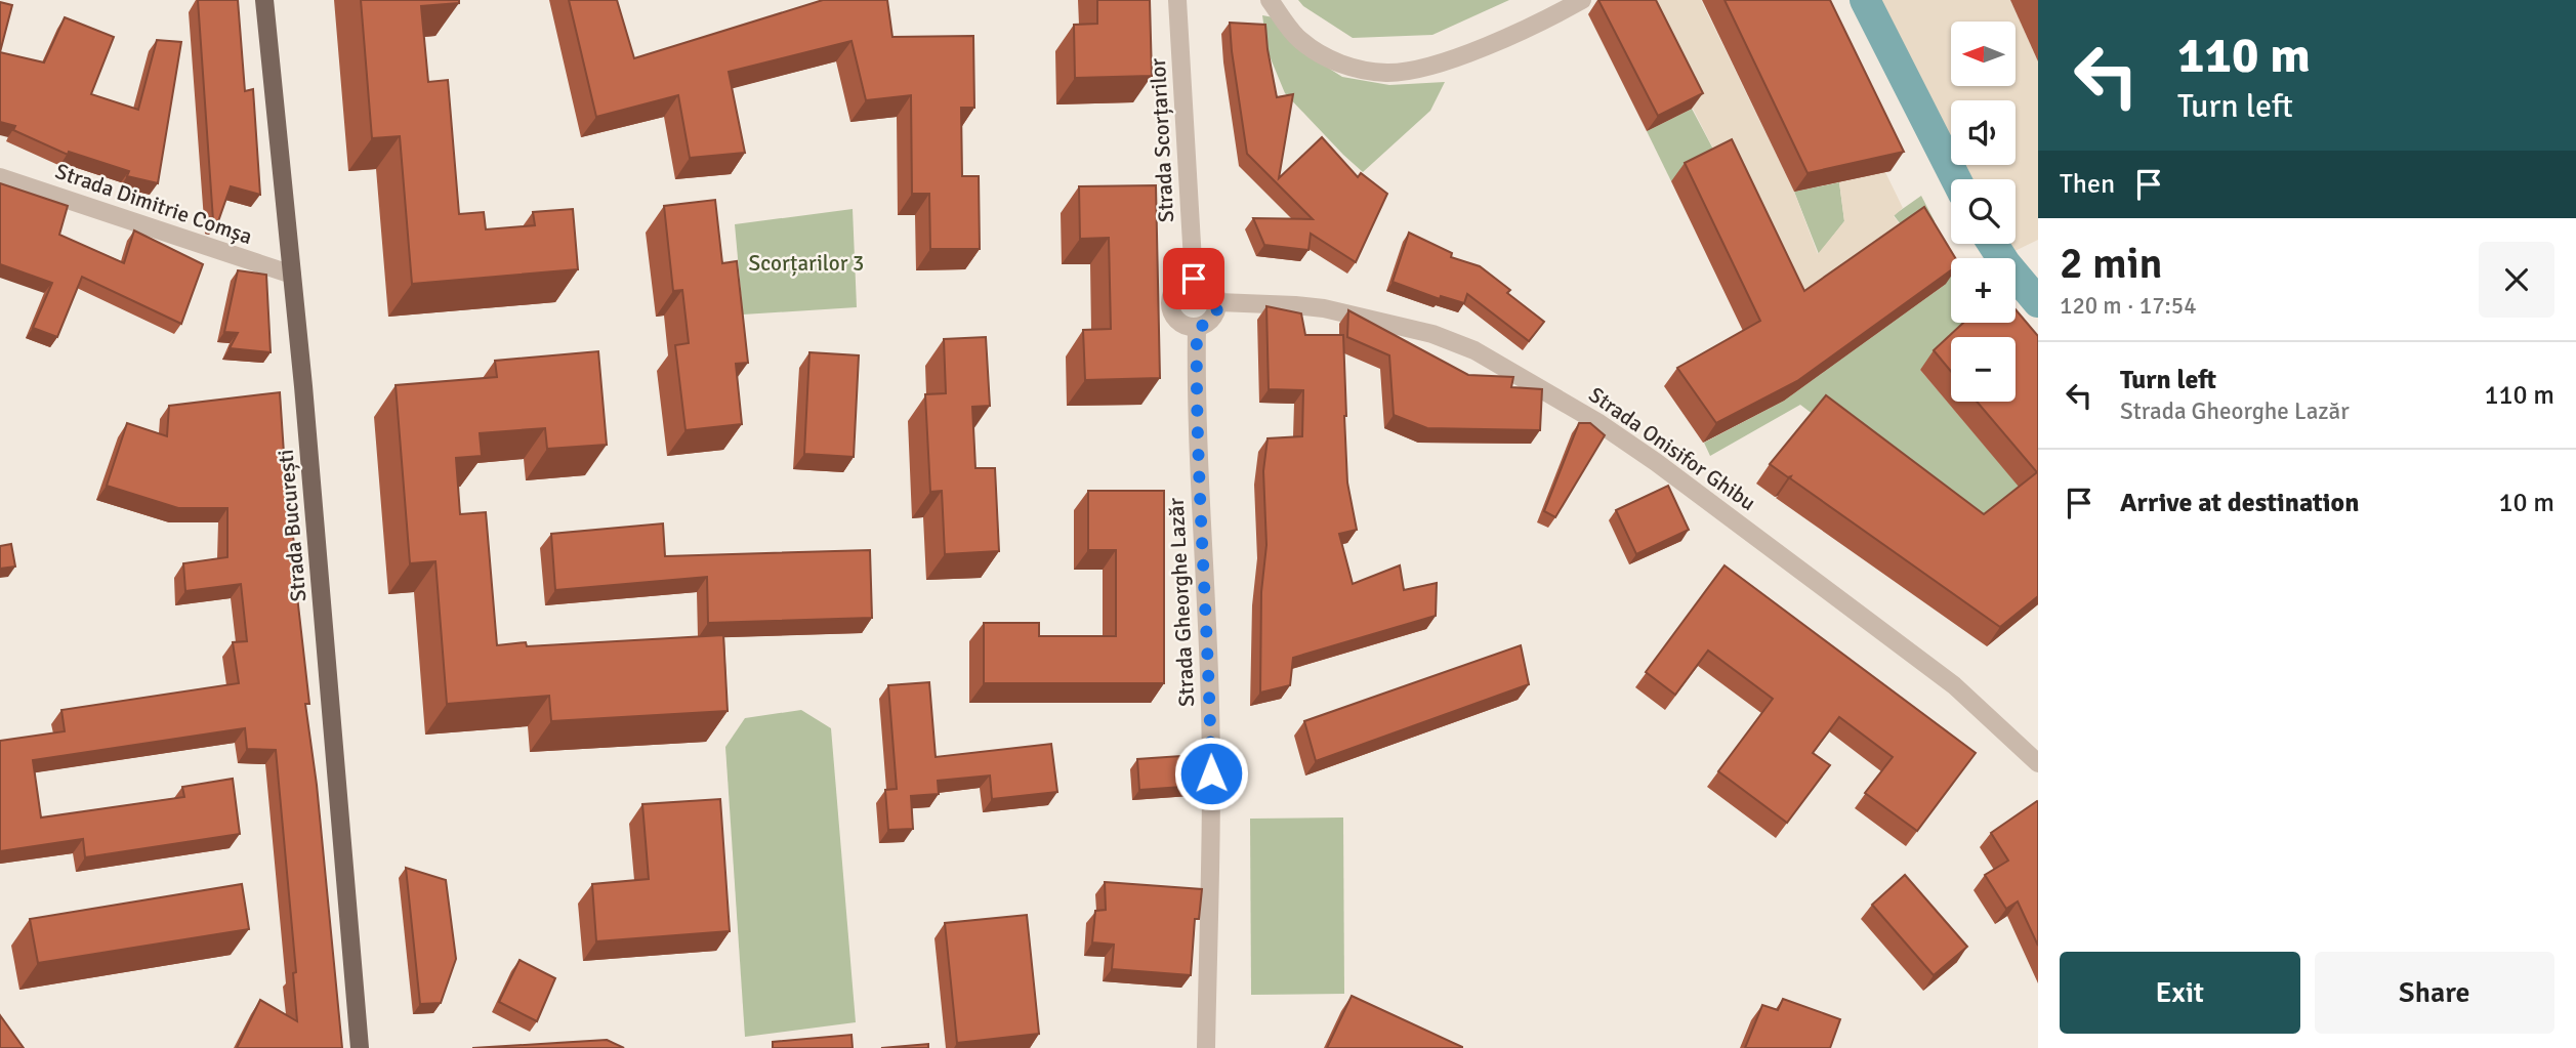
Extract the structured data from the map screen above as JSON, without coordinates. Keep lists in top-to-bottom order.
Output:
{
  "streets": {
    "main road": ["Strada București"],
    "street": [
      "Strada Scorțarilor",
      "Strada Dimitrie Comșa",
      "Strada Onisifor Ghibu",
      "Strada Gheorghe Lazăr"
    ]
  },
  "crossings": [
    ["Strada Scorțarilor", "Strada Onisifor Ghibu"],
    ["Strada Scorțarilor", "Strada Gheorghe Lazăr"],
    ["Strada Dimitrie Comșa", "Strada București"],
    ["Strada Onisifor Ghibu", "Strada Gheorghe Lazăr"]
  ],
  "parks": ["Scorțarilor 3"],
  "north": "left",
  "page": {
    "turn": ["110 m", "Turn left"],
    "map_buttons": ["+", "−"],
    "then": "Then",
    "heading": ["2 min", "120 m · 17:54"],
    "list": [
      {
        "name": "Turn left",
        "note": "Strada Gheorghe Lazăr",
        "value": "110 m"
      },
      {
        "name": "Arrive at destination",
        "value": "10 m"
      }
    ],
    "buttons": ["Exit", "Share"]
  }
}
